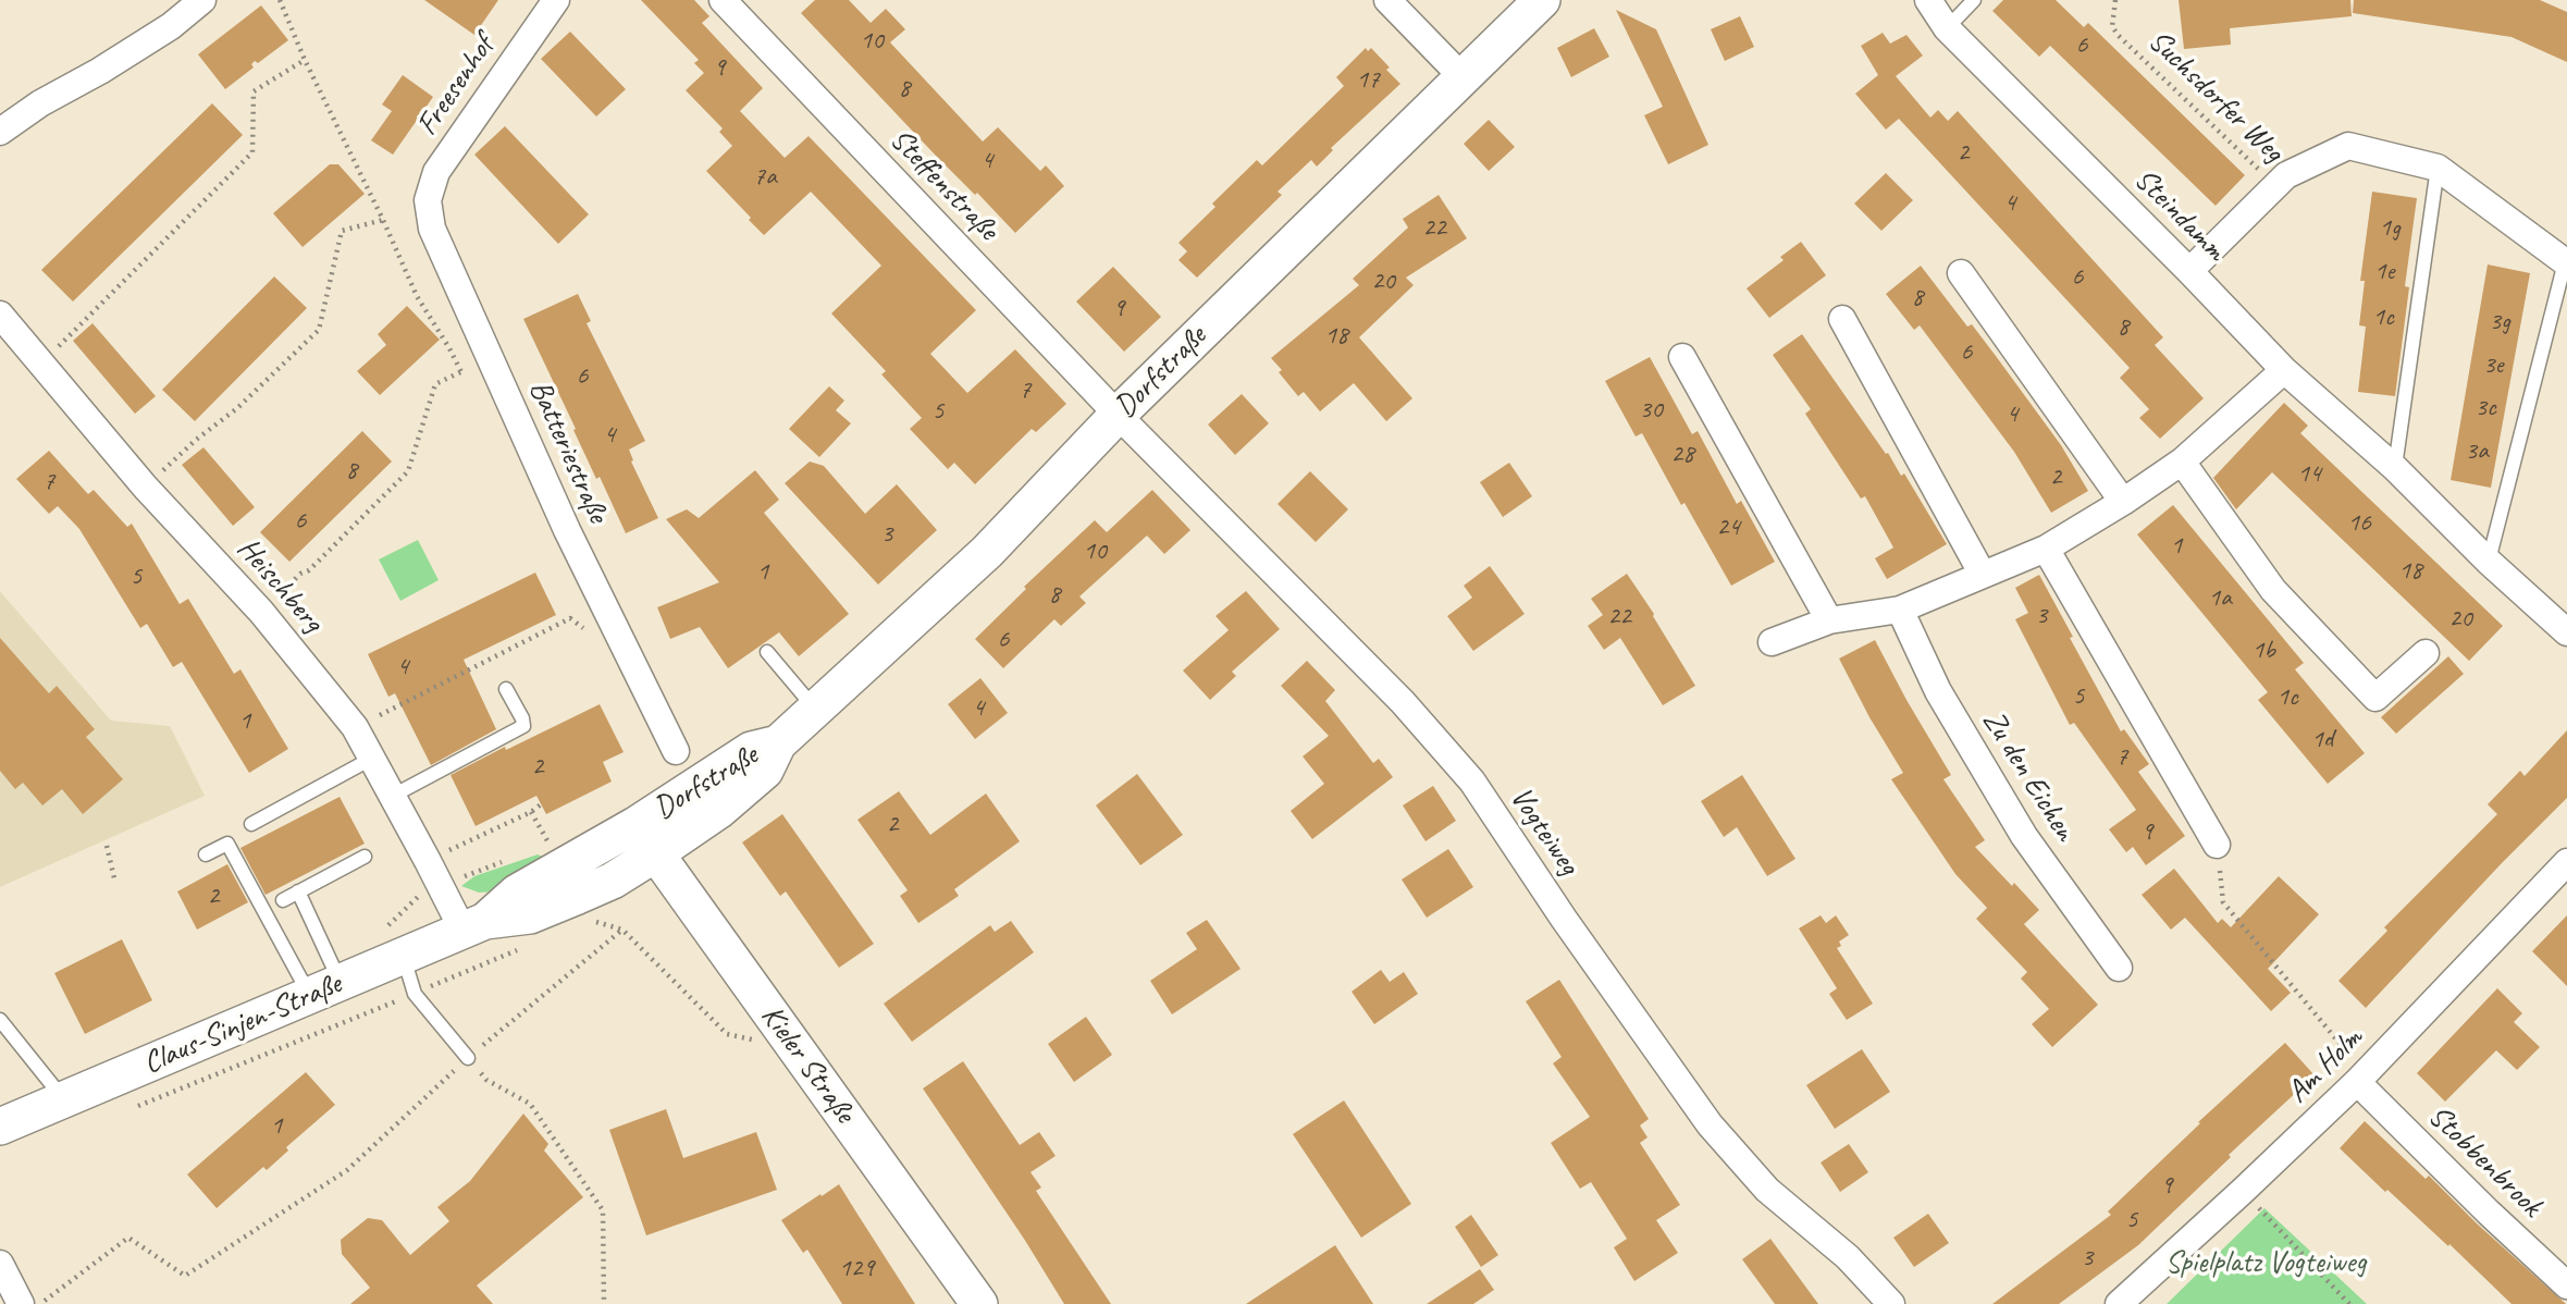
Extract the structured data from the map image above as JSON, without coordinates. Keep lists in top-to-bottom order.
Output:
{
  "streets": {
    "main road": ["Dorfstraße", "Claus-Sinjen-Straße", "Kieler Straße"],
    "street": [
      "Freesenhof",
      "Steffenstraße",
      "Steindamm",
      "Batteriestraße",
      "Heischberg",
      "Zu den Eichen",
      "Vogteiweg",
      "Am Holm",
      "Stobbenbrook"
    ],
    "path": ["Suchsdorfer Weg"]
  },
  "crossings": [
    ["Freesenhof", "Batteriestraße"],
    ["Steffenstraße", "Dorfstraße"],
    ["Steffenstraße", "Vogteiweg"],
    ["Dorfstraße", "Vogteiweg"],
    ["Dorfstraße", "Claus-Sinjen-Straße"],
    ["Dorfstraße", "Kieler Straße"],
    ["Heischberg", "Claus-Sinjen-Straße"],
    ["Claus-Sinjen-Straße", "Kieler Straße"],
    ["Am Holm", "Stobbenbrook"]
  ],
  "parks": ["Spielplatz Vogteiweg"],
  "house_numbers": [
    "10",
    "6",
    "9",
    "17",
    "8",
    "2",
    "4",
    "7a",
    "4",
    "22",
    "1g",
    "1e",
    "6",
    "20",
    "8",
    "9",
    "1c",
    "3g",
    "8",
    "18",
    "6",
    "3e",
    "6",
    "7",
    "3c",
    "30",
    "5",
    "4",
    "4",
    "3a",
    "28",
    "8",
    "14",
    "2",
    "7",
    "6",
    "16",
    "24",
    "3",
    "1",
    "10",
    "18",
    "1",
    "5",
    "8",
    "1a",
    "3",
    "22",
    "20",
    "6",
    "1b",
    "4",
    "5",
    "1c",
    "4",
    "1",
    "1d",
    "7",
    "2",
    "2",
    "9",
    "2",
    "1",
    "9",
    "5",
    "3",
    "129"
  ]
}
